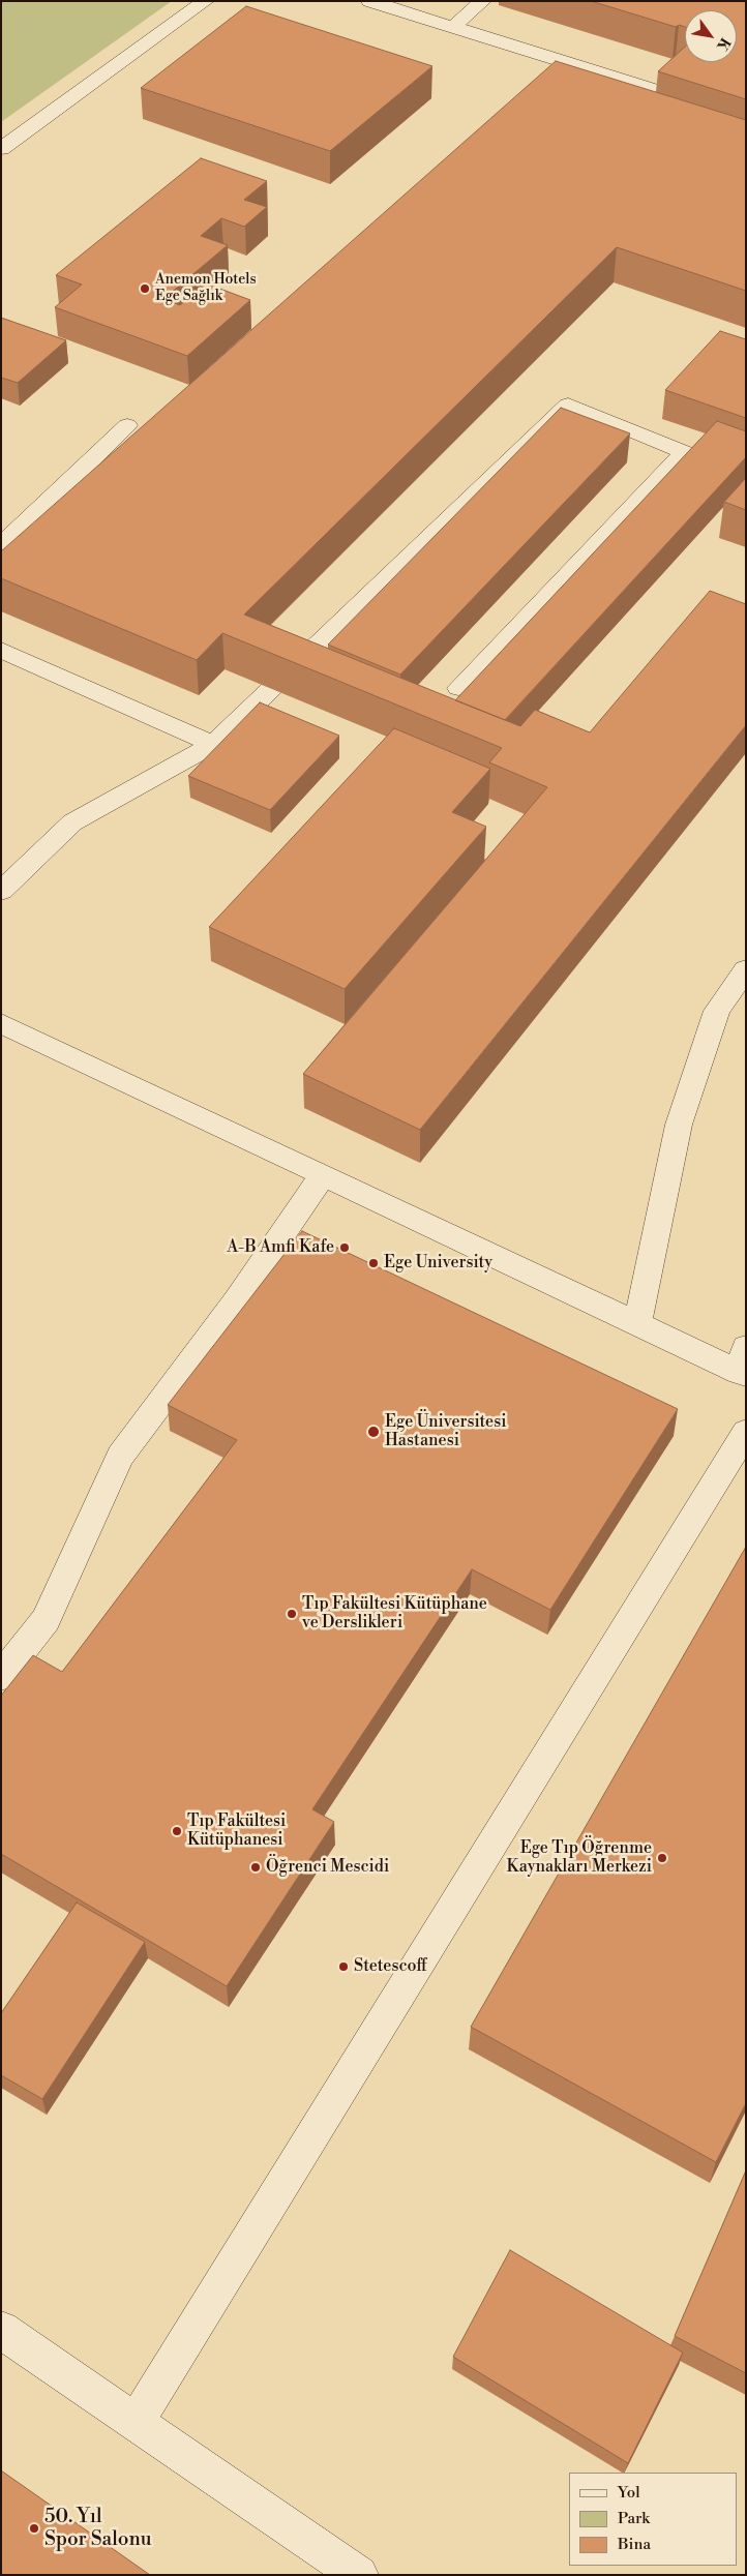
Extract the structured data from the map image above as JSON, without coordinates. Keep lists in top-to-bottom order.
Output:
{
  "places": [
    "Anemon Hotels Ege Sağlık",
    "A-B Amfi Kafe",
    "Ege University",
    "Ege Üniversitesi Hastanesi",
    "Tıp Fakültesi Kütüphane ve Derslikleri",
    "Tıp Fakültesi Kütüphanesi",
    "Ege Tıp Öğrenme Kaynakları Merkezi",
    "Öğrenci Mescidi",
    "Stetescoff",
    "50. Yıl Spor Salonu"
  ],
  "legend": ["Yol", "Park", "Bina"],
  "north": "bottom right"
}
